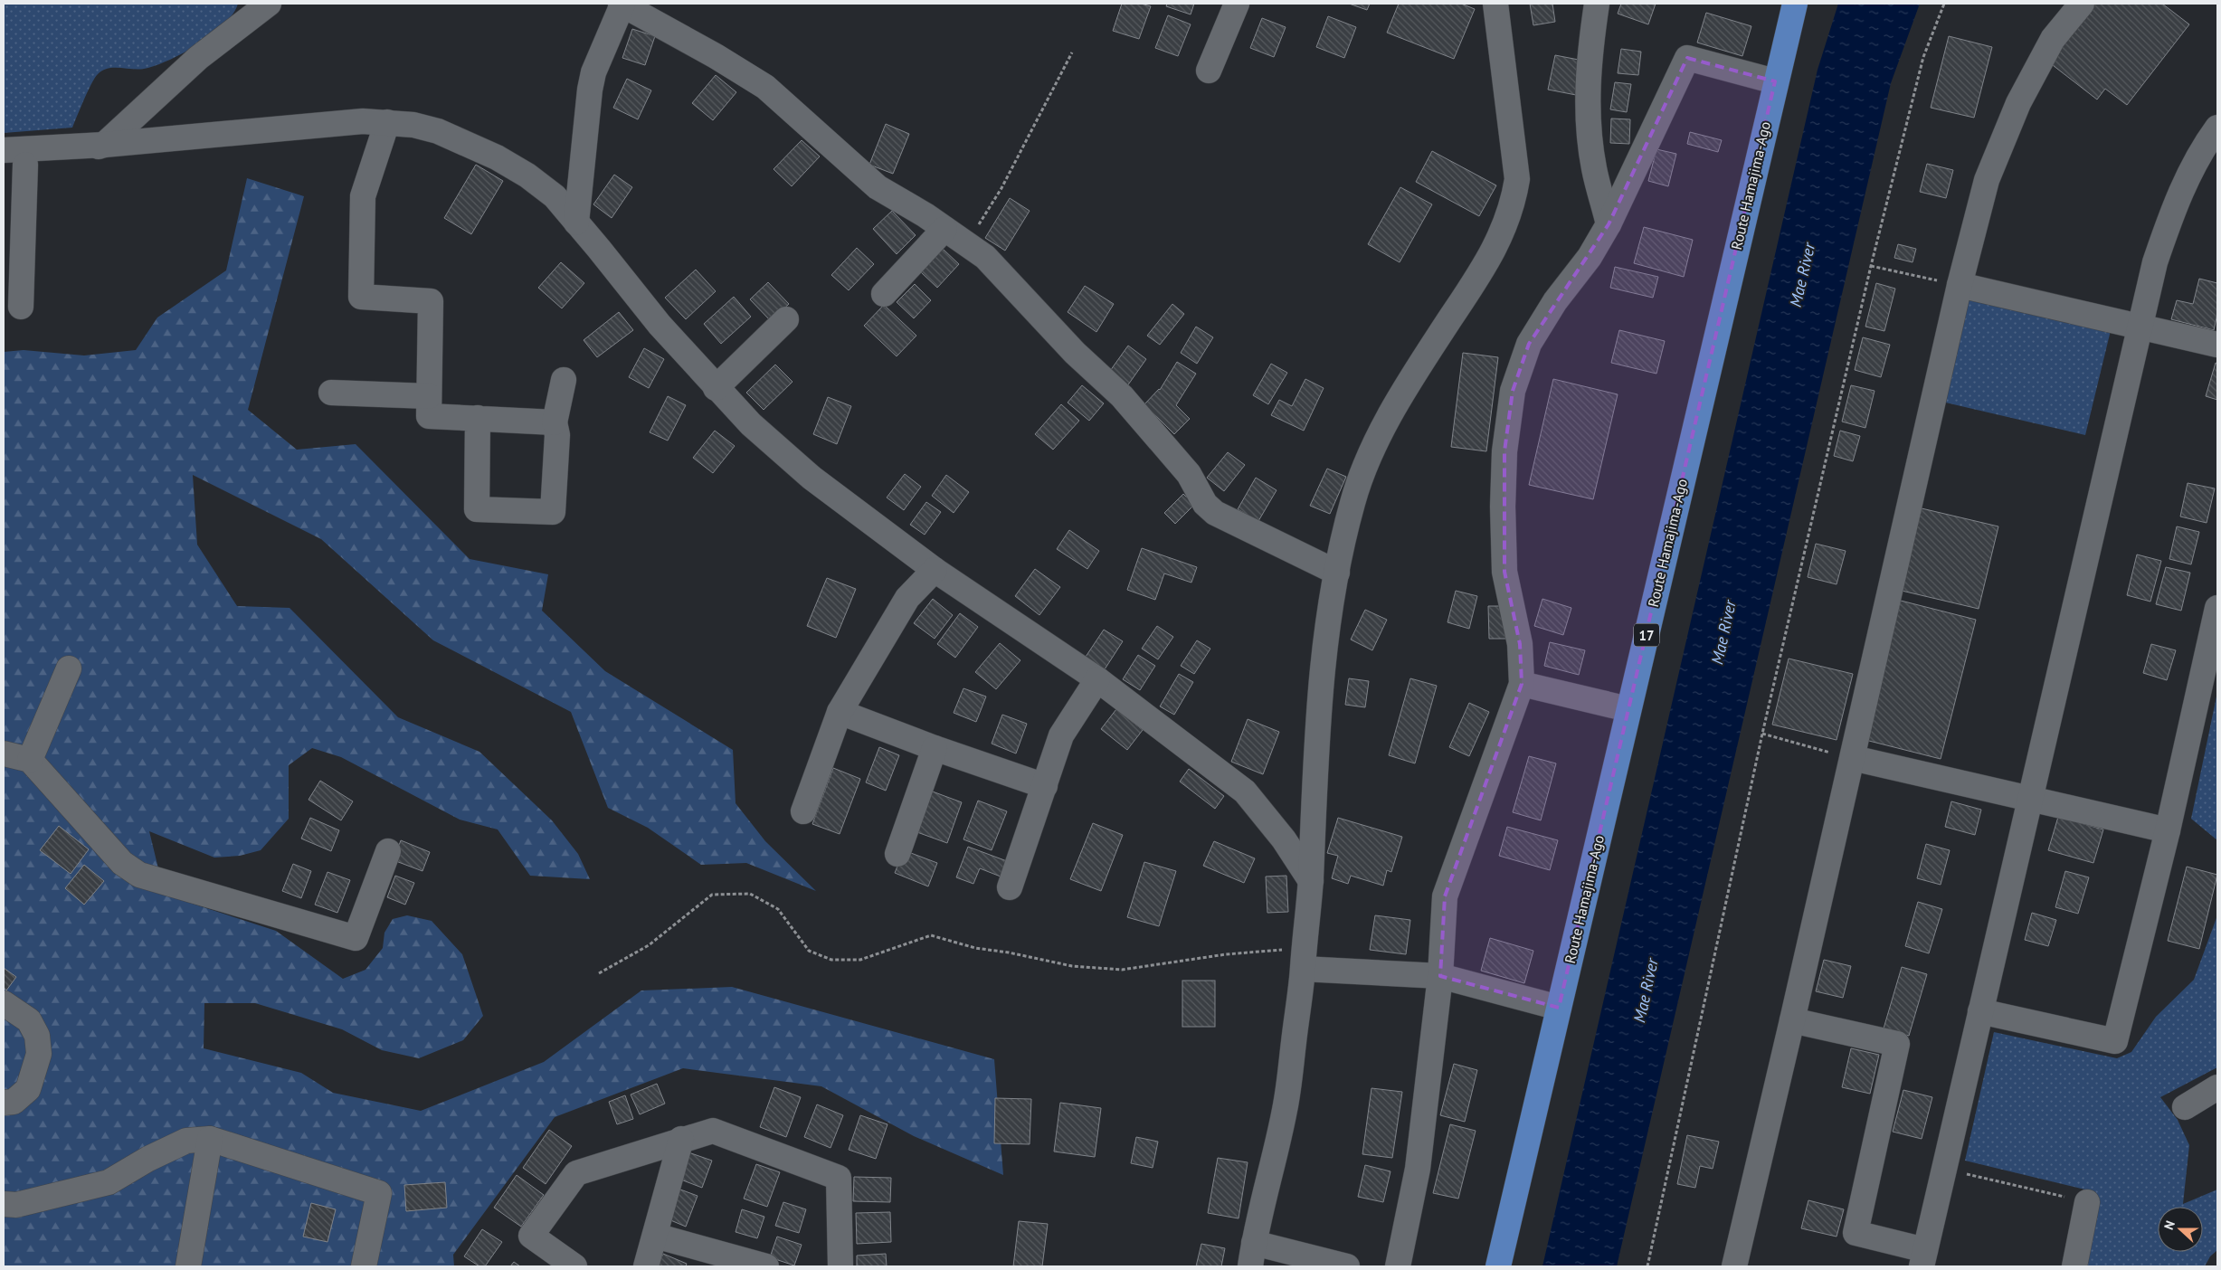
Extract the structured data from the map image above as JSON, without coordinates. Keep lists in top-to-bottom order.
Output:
{
  "streets": {
    "main road": ["Route Hamajima-Ago", "17"]
  },
  "water": ["Mae River"],
  "north": "left"
}
